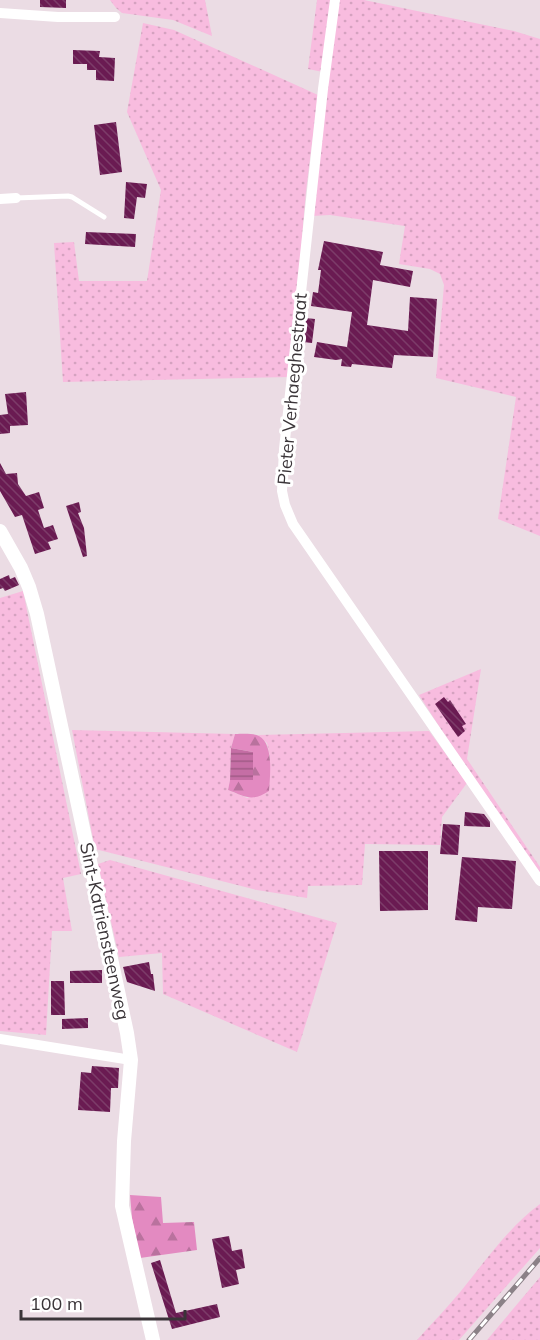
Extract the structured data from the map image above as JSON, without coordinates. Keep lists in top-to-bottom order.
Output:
{
  "streets": {
    "street": ["Pieter Verhaeghestraat", "Sint-Katriensteenweg"]
  },
  "scale_bar": "100 m"
}
